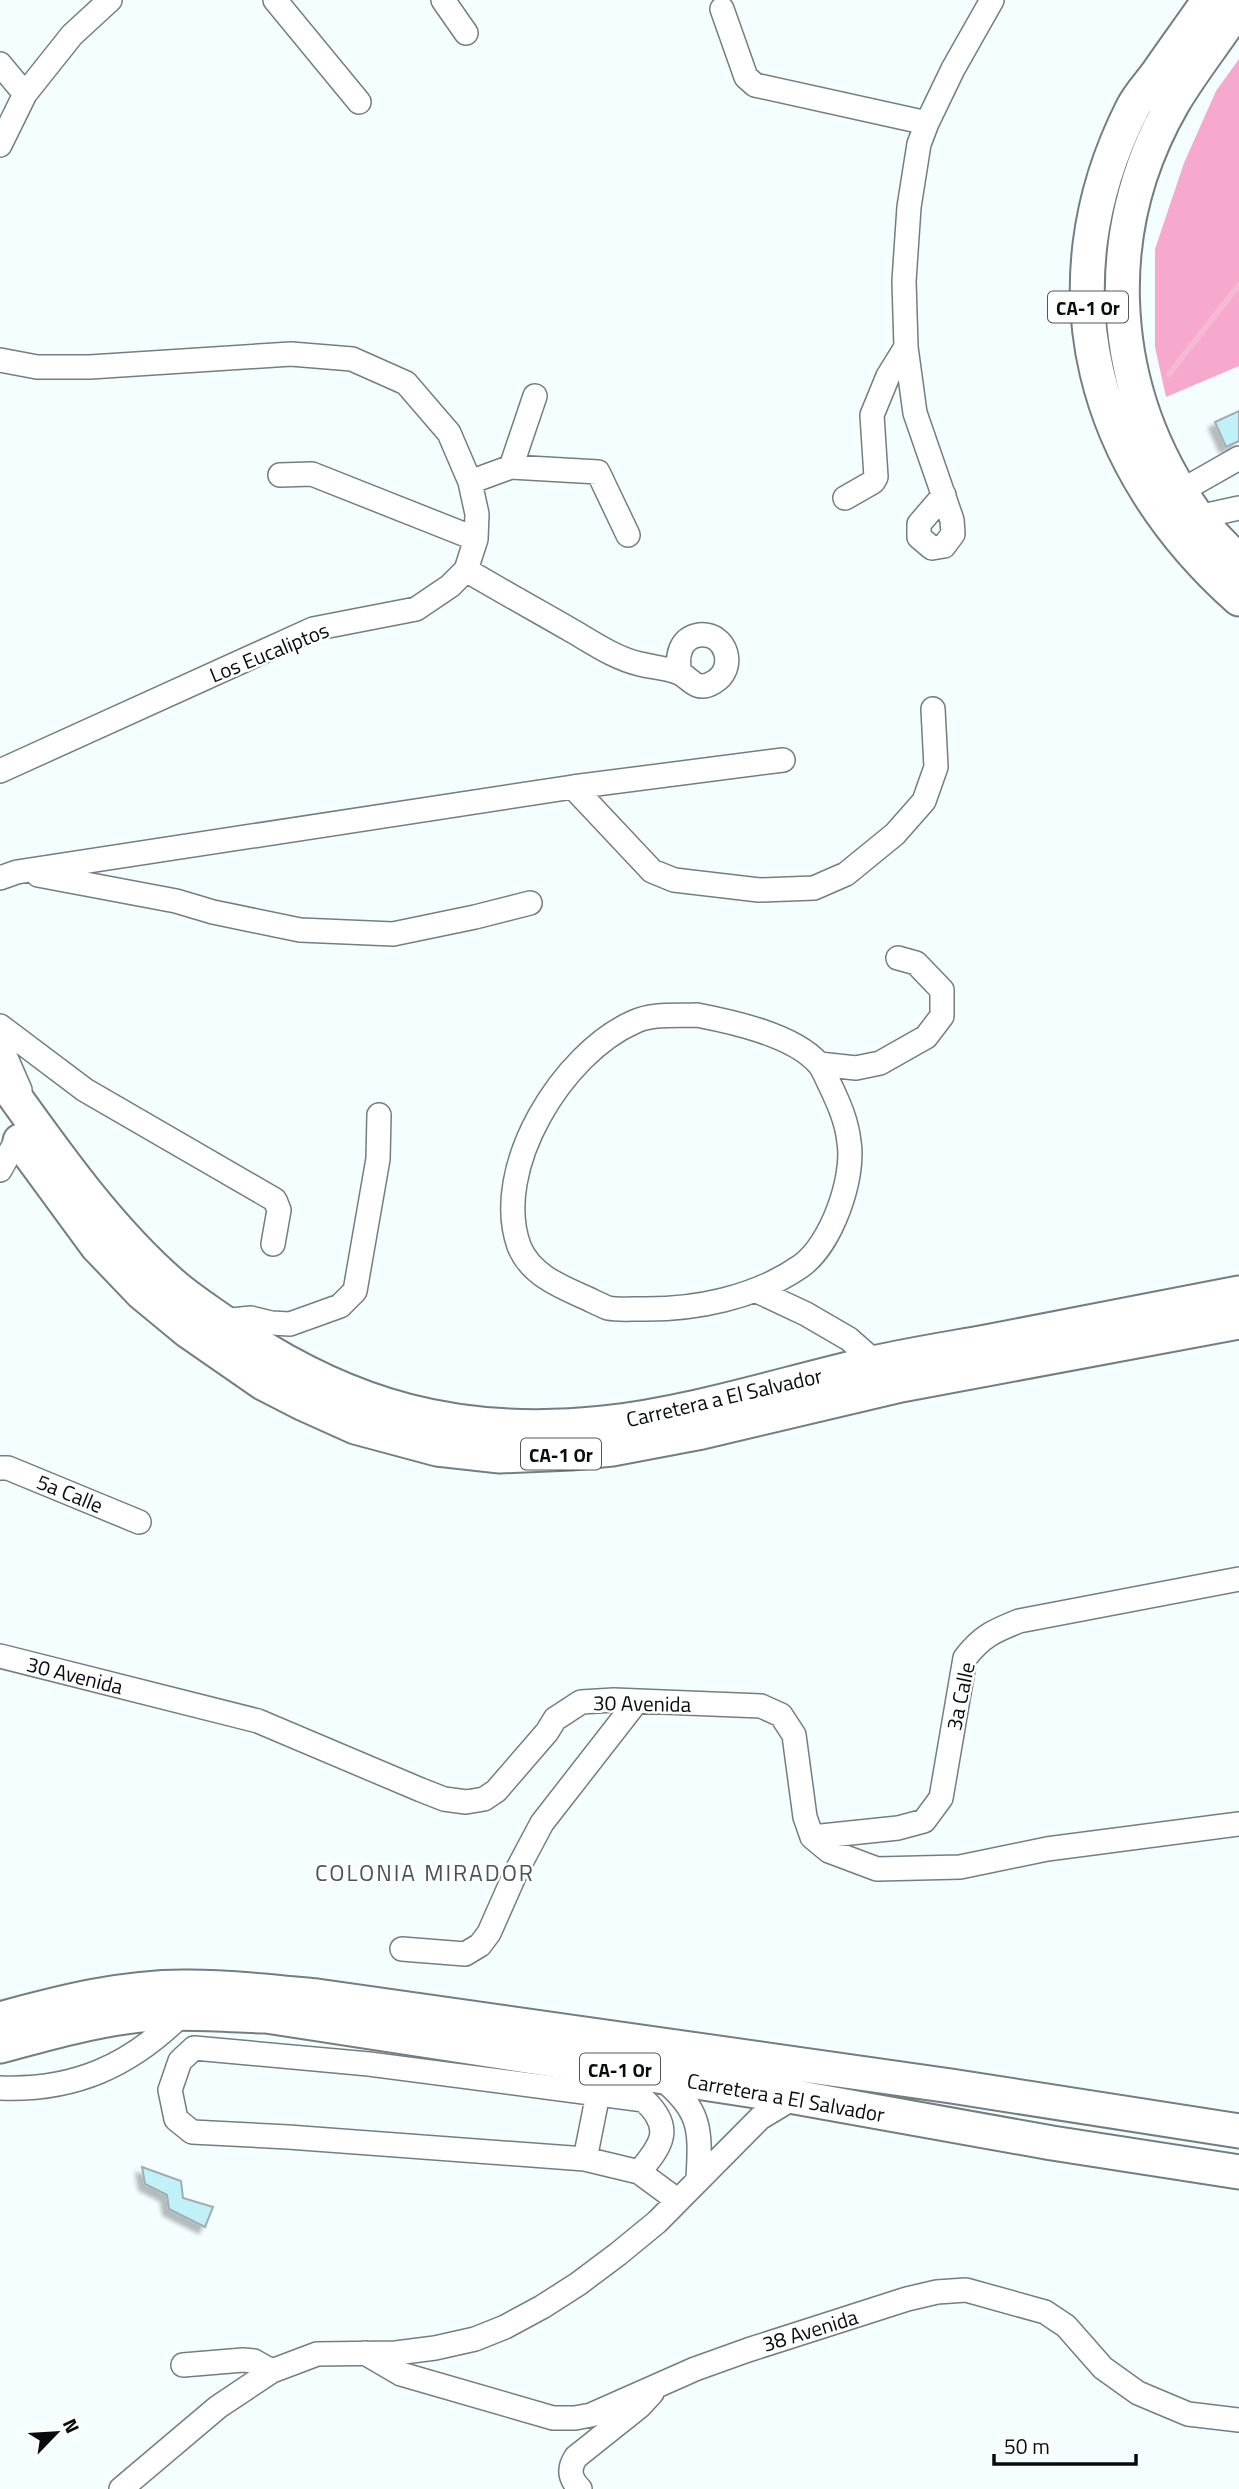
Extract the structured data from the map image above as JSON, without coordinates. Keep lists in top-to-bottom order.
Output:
{
  "streets": {
    "highway": ["CA-1 Or", "Carretera a El Salvador"],
    "street": [
      "Los Eucaliptos",
      "5a Calle",
      "30 Avenida",
      "3a Calle",
      "38 Avenida"
    ]
  },
  "crossings": [
    ["30 Avenida", "3a Calle"]
  ],
  "districts": ["COLONIA MIRADOR"],
  "scale_bar": "50 m",
  "north": "top right"
}
